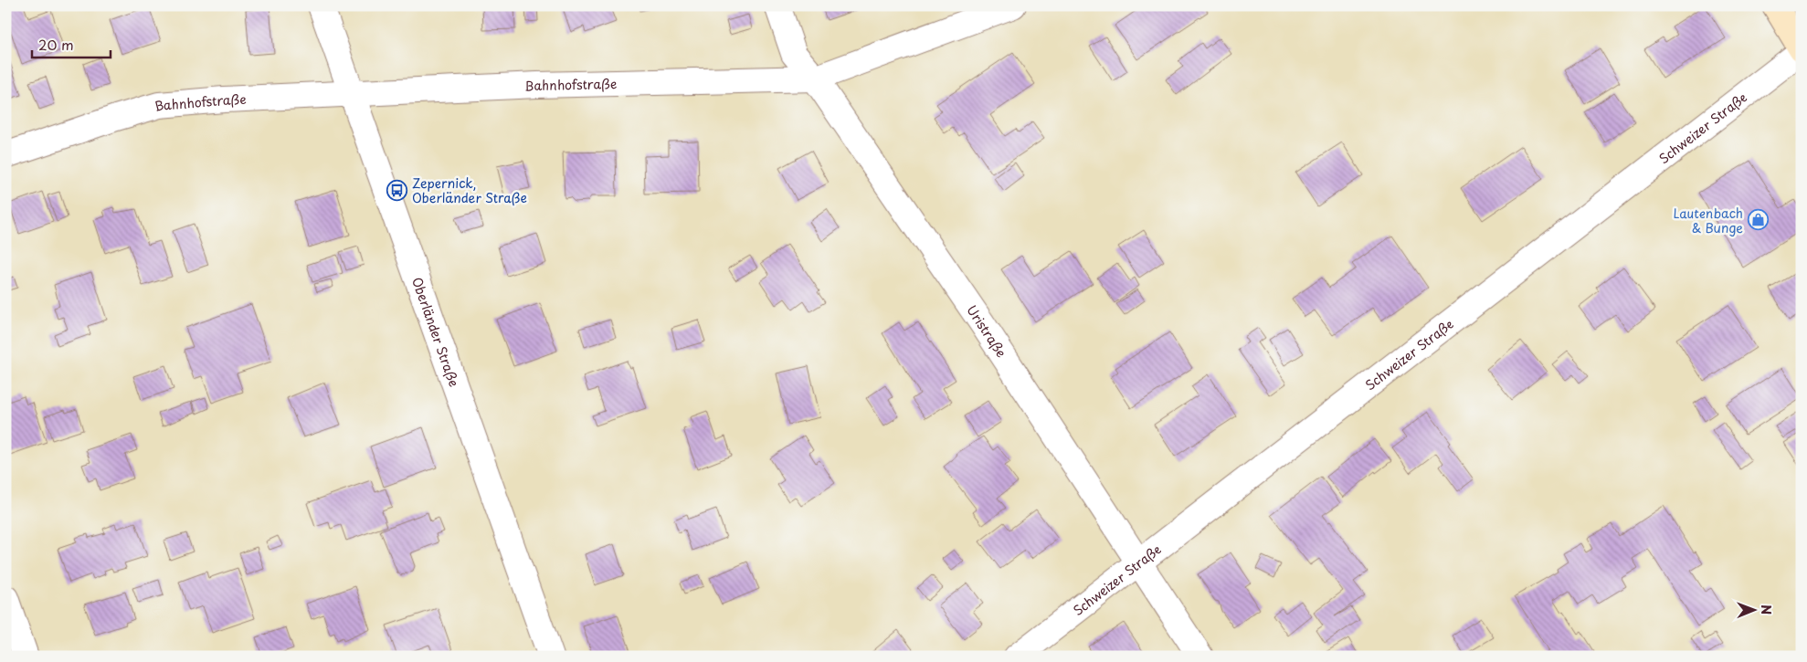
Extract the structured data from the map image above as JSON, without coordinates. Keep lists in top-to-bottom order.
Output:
{
  "streets": {
    "street": [
      "Bahnhofstraße",
      "Schweizer Straße",
      "Oberländer Straße",
      "Uristraße"
    ]
  },
  "crossings": [
    ["Bahnhofstraße", "Oberländer Straße"],
    ["Bahnhofstraße", "Uristraße"],
    ["Schweizer Straße", "Uristraße"]
  ],
  "places": {
    "bus stop": ["Zepernick, Oberländer Straße"],
    "shop": ["Lautenbach & Bunge"]
  },
  "scale_bar": "20 m",
  "north": "right"
}
